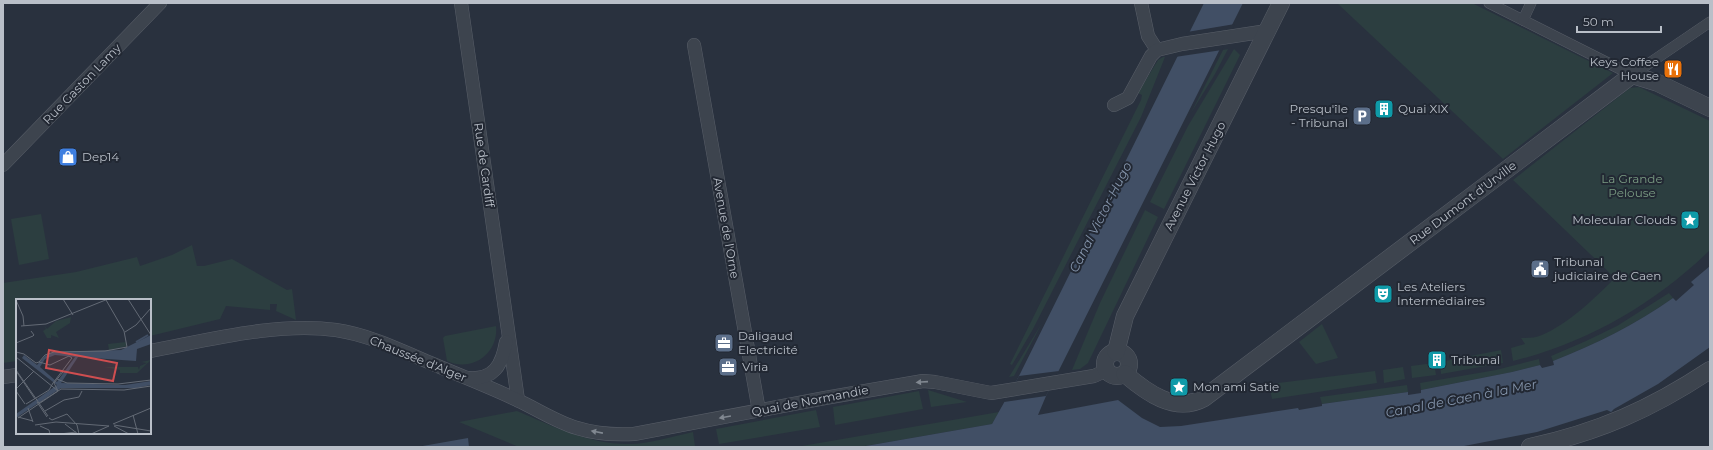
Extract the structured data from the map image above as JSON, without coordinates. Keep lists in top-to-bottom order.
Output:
{
  "streets": {
    "street": [
      "Rue Gaston Lamy",
      "Rue de Cardiff",
      "Avenue Victor Hugo",
      "Rue Dumont d'Urville",
      "Avenue de l'Orne",
      "Chaussée d'Alger",
      "Quai de Normandie"
    ]
  },
  "crossings": [
    ["Rue de Cardiff", "Chaussée d'Alger"],
    ["Rue de Cardiff", "Quai de Normandie"],
    ["Avenue Victor Hugo", "Rue Dumont d'Urville"],
    ["Avenue Victor Hugo", "Quai de Normandie"],
    ["Rue Dumont d'Urville", "Quai de Normandie"],
    ["Avenue de l'Orne", "Quai de Normandie"],
    ["Chaussée d'Alger", "Quai de Normandie"]
  ],
  "one_way": ["Quai de Normandie"],
  "water": ["Canal Victor-Hugo", "Canal de Caen à la Mer"],
  "parks": ["La Grande Pelouse"],
  "places": {
    "restaurant": ["Keys Coffee House"],
    "building": ["Quai XIX", "Tribunal"],
    "parking": ["Presqu'île - Tribunal"],
    "shop": ["Dep14"],
    "place": ["Molecular Clouds", "Mon ami Satie"],
    "public building": ["Tribunal judiciaire de Caen"],
    "theatre": ["Les Ateliers Intermédiaires"],
    "office": ["Daligaud Electricité", "Viria"]
  },
  "scale_bar": "50 m"
}
